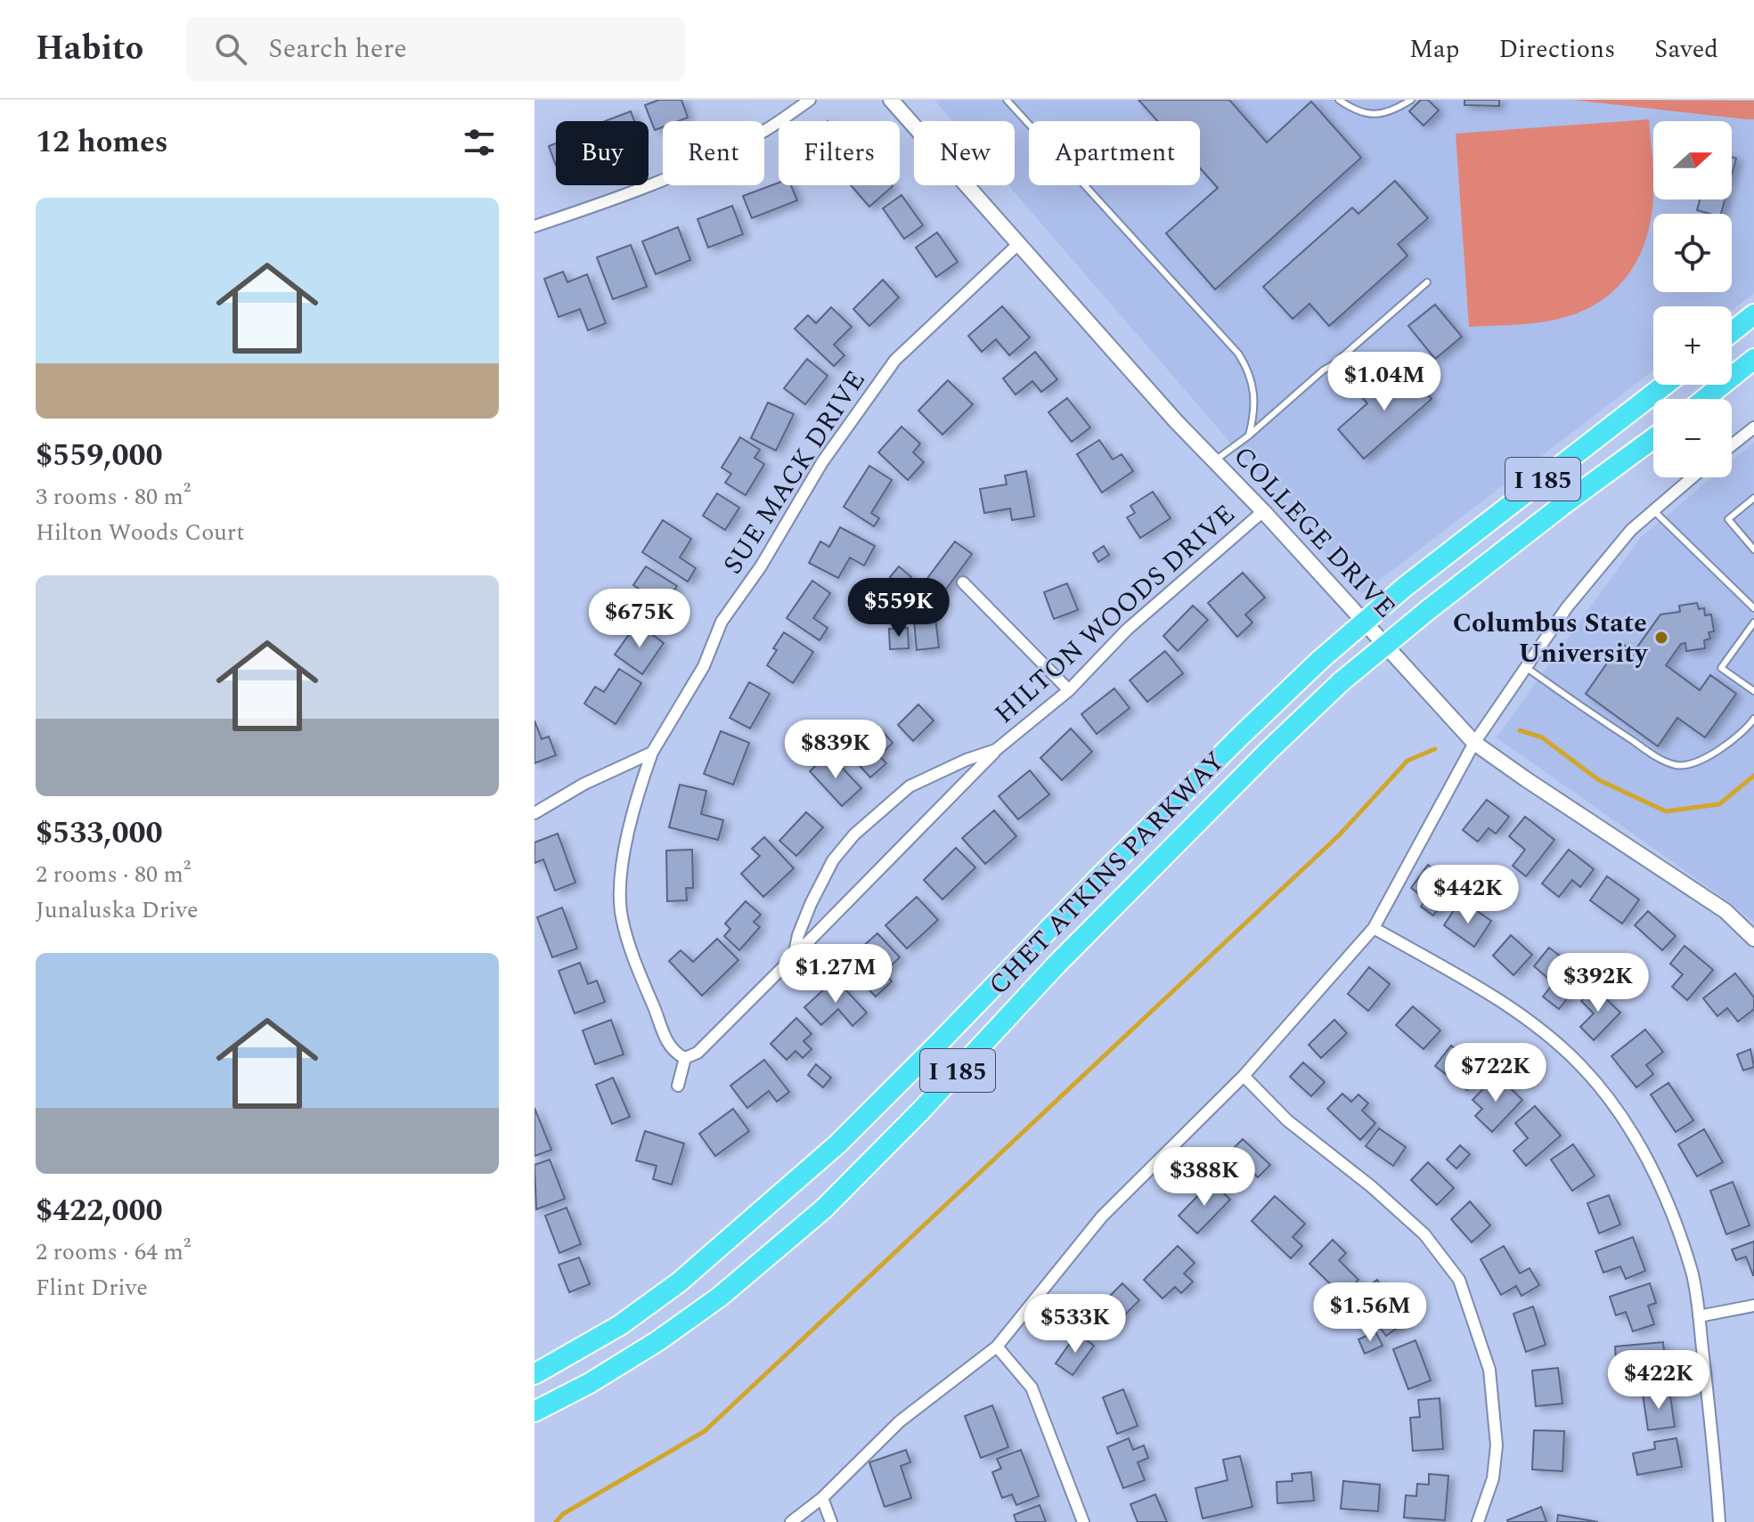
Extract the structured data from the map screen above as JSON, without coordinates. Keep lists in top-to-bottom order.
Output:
{
  "streets": {
    "highway": ["I 185", "CHET ATKINS PARKWAY"],
    "street": ["SUE MACK DRIVE", "COLLEGE DRIVE", "HILTON WOODS DRIVE"]
  },
  "crossings": [
    ["SUE MACK DRIVE", "COLLEGE DRIVE"],
    ["SUE MACK DRIVE", "HILTON WOODS DRIVE"],
    ["COLLEGE DRIVE", "HILTON WOODS DRIVE"]
  ],
  "places": ["Columbus State University"],
  "north": "right",
  "page": {
    "header": "Habito",
    "search": "Search here",
    "nav": ["Map", "Directions", "Saved"],
    "heading": "12 homes",
    "map_buttons": ["+", "−"],
    "chip": [
      "Buy",
      "Rent",
      "Filters",
      "New",
      "Apartment"
    ],
    "list": [
      {
        "name": "$559,000",
        "note": "3 rooms · 80 m² · Hilton Woods Court"
      },
      {
        "name": "$533,000",
        "note": "2 rooms · 80 m² · Junaluska Drive"
      },
      {
        "name": "$422,000",
        "note": "2 rooms · 64 m² · Flint Drive"
      }
    ],
    "price": [
      "$1.04M",
      "$559K",
      "$675K",
      "$839K",
      "$442K",
      "$1.27M",
      "$392K",
      "$722K",
      "$388K",
      "$1.56M",
      "$533K",
      "$422K"
    ]
  }
}
